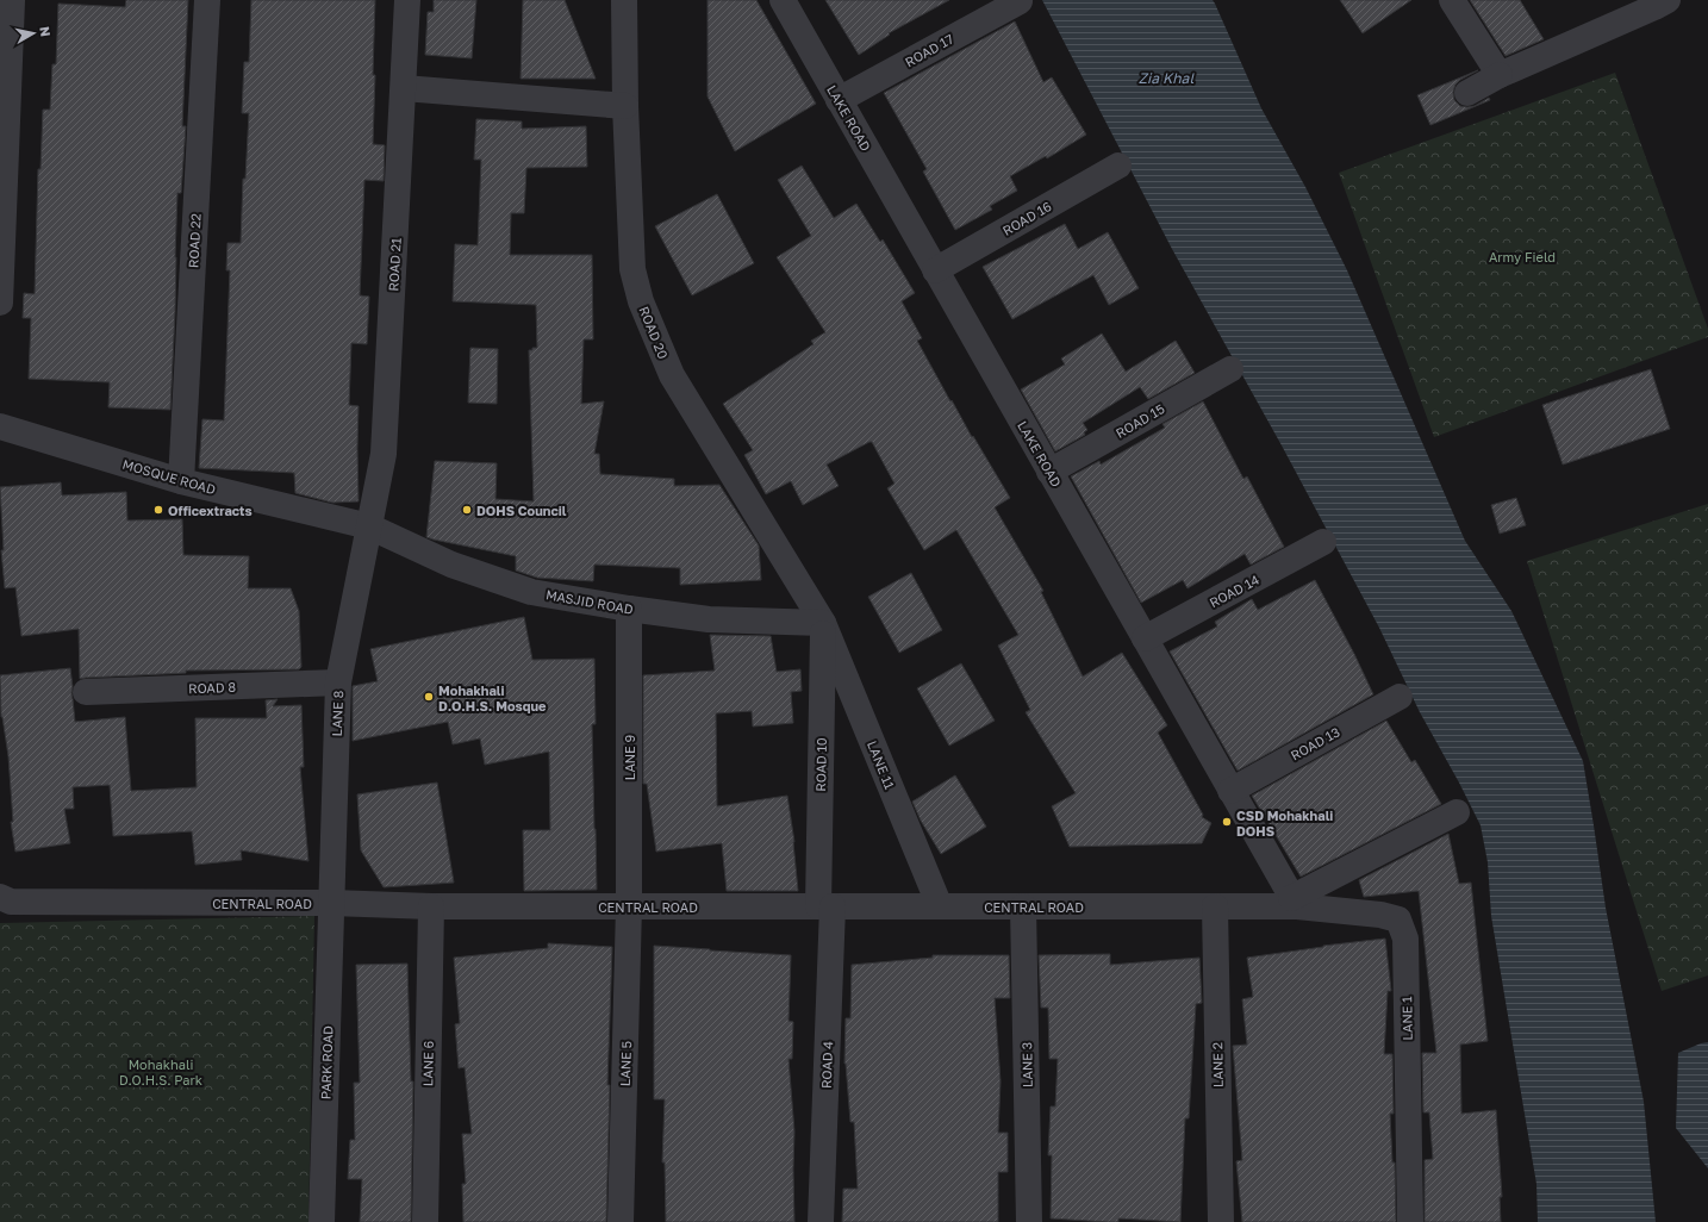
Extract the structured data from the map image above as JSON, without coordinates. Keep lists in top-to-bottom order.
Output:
{
  "streets": {
    "street": [
      "ROAD 17",
      "LAKE ROAD",
      "ROAD 16",
      "ROAD 22",
      "ROAD 21",
      "ROAD 20",
      "ROAD 15",
      "MOSQUE ROAD",
      "ROAD 14",
      "MASJID ROAD",
      "ROAD 8",
      "LANE 8",
      "ROAD 13",
      "LANE 9",
      "ROAD 10",
      "LANE 11",
      "CENTRAL ROAD",
      "LANE 1",
      "PARK ROAD",
      "LANE 6",
      "LANE 5",
      "ROAD 4",
      "LANE 3",
      "LANE 2"
    ]
  },
  "crossings": [
    ["ROAD 17", "LAKE ROAD"],
    ["LAKE ROAD", "ROAD 16"],
    ["LAKE ROAD", "ROAD 15"],
    ["LAKE ROAD", "ROAD 14"],
    ["LAKE ROAD", "ROAD 13"],
    ["LAKE ROAD", "CENTRAL ROAD"],
    ["LAKE ROAD", "LANE 1"],
    ["ROAD 22", "MOSQUE ROAD"],
    ["ROAD 21", "MOSQUE ROAD"],
    ["ROAD 21", "MASJID ROAD"],
    ["ROAD 21", "LANE 8"],
    ["ROAD 20", "MASJID ROAD"],
    ["ROAD 20", "ROAD 10"],
    ["ROAD 20", "LANE 11"],
    ["MOSQUE ROAD", "MASJID ROAD"],
    ["MOSQUE ROAD", "LANE 8"],
    ["MASJID ROAD", "LANE 8"],
    ["MASJID ROAD", "LANE 9"],
    ["MASJID ROAD", "ROAD 10"],
    ["MASJID ROAD", "LANE 11"],
    ["ROAD 8", "LANE 8"],
    ["LANE 8", "CENTRAL ROAD"],
    ["LANE 8", "PARK ROAD"],
    ["LANE 9", "CENTRAL ROAD"],
    ["LANE 9", "LANE 5"],
    ["ROAD 10", "LANE 11"],
    ["ROAD 10", "CENTRAL ROAD"],
    ["ROAD 10", "ROAD 4"],
    ["LANE 11", "CENTRAL ROAD"],
    ["CENTRAL ROAD", "LANE 1"],
    ["CENTRAL ROAD", "PARK ROAD"],
    ["CENTRAL ROAD", "LANE 6"],
    ["CENTRAL ROAD", "LANE 5"],
    ["CENTRAL ROAD", "ROAD 4"],
    ["CENTRAL ROAD", "LANE 3"],
    ["CENTRAL ROAD", "LANE 2"]
  ],
  "water": ["Zia Khal"],
  "parks": ["Army Field", "Mohakhali D.O.H.S. Park"],
  "places": [
    "Officextracts",
    "DOHS Council",
    "Mohakhali D.O.H.S. Mosque",
    "CSD Mohakhali DOHS"
  ],
  "north": "right"
}
